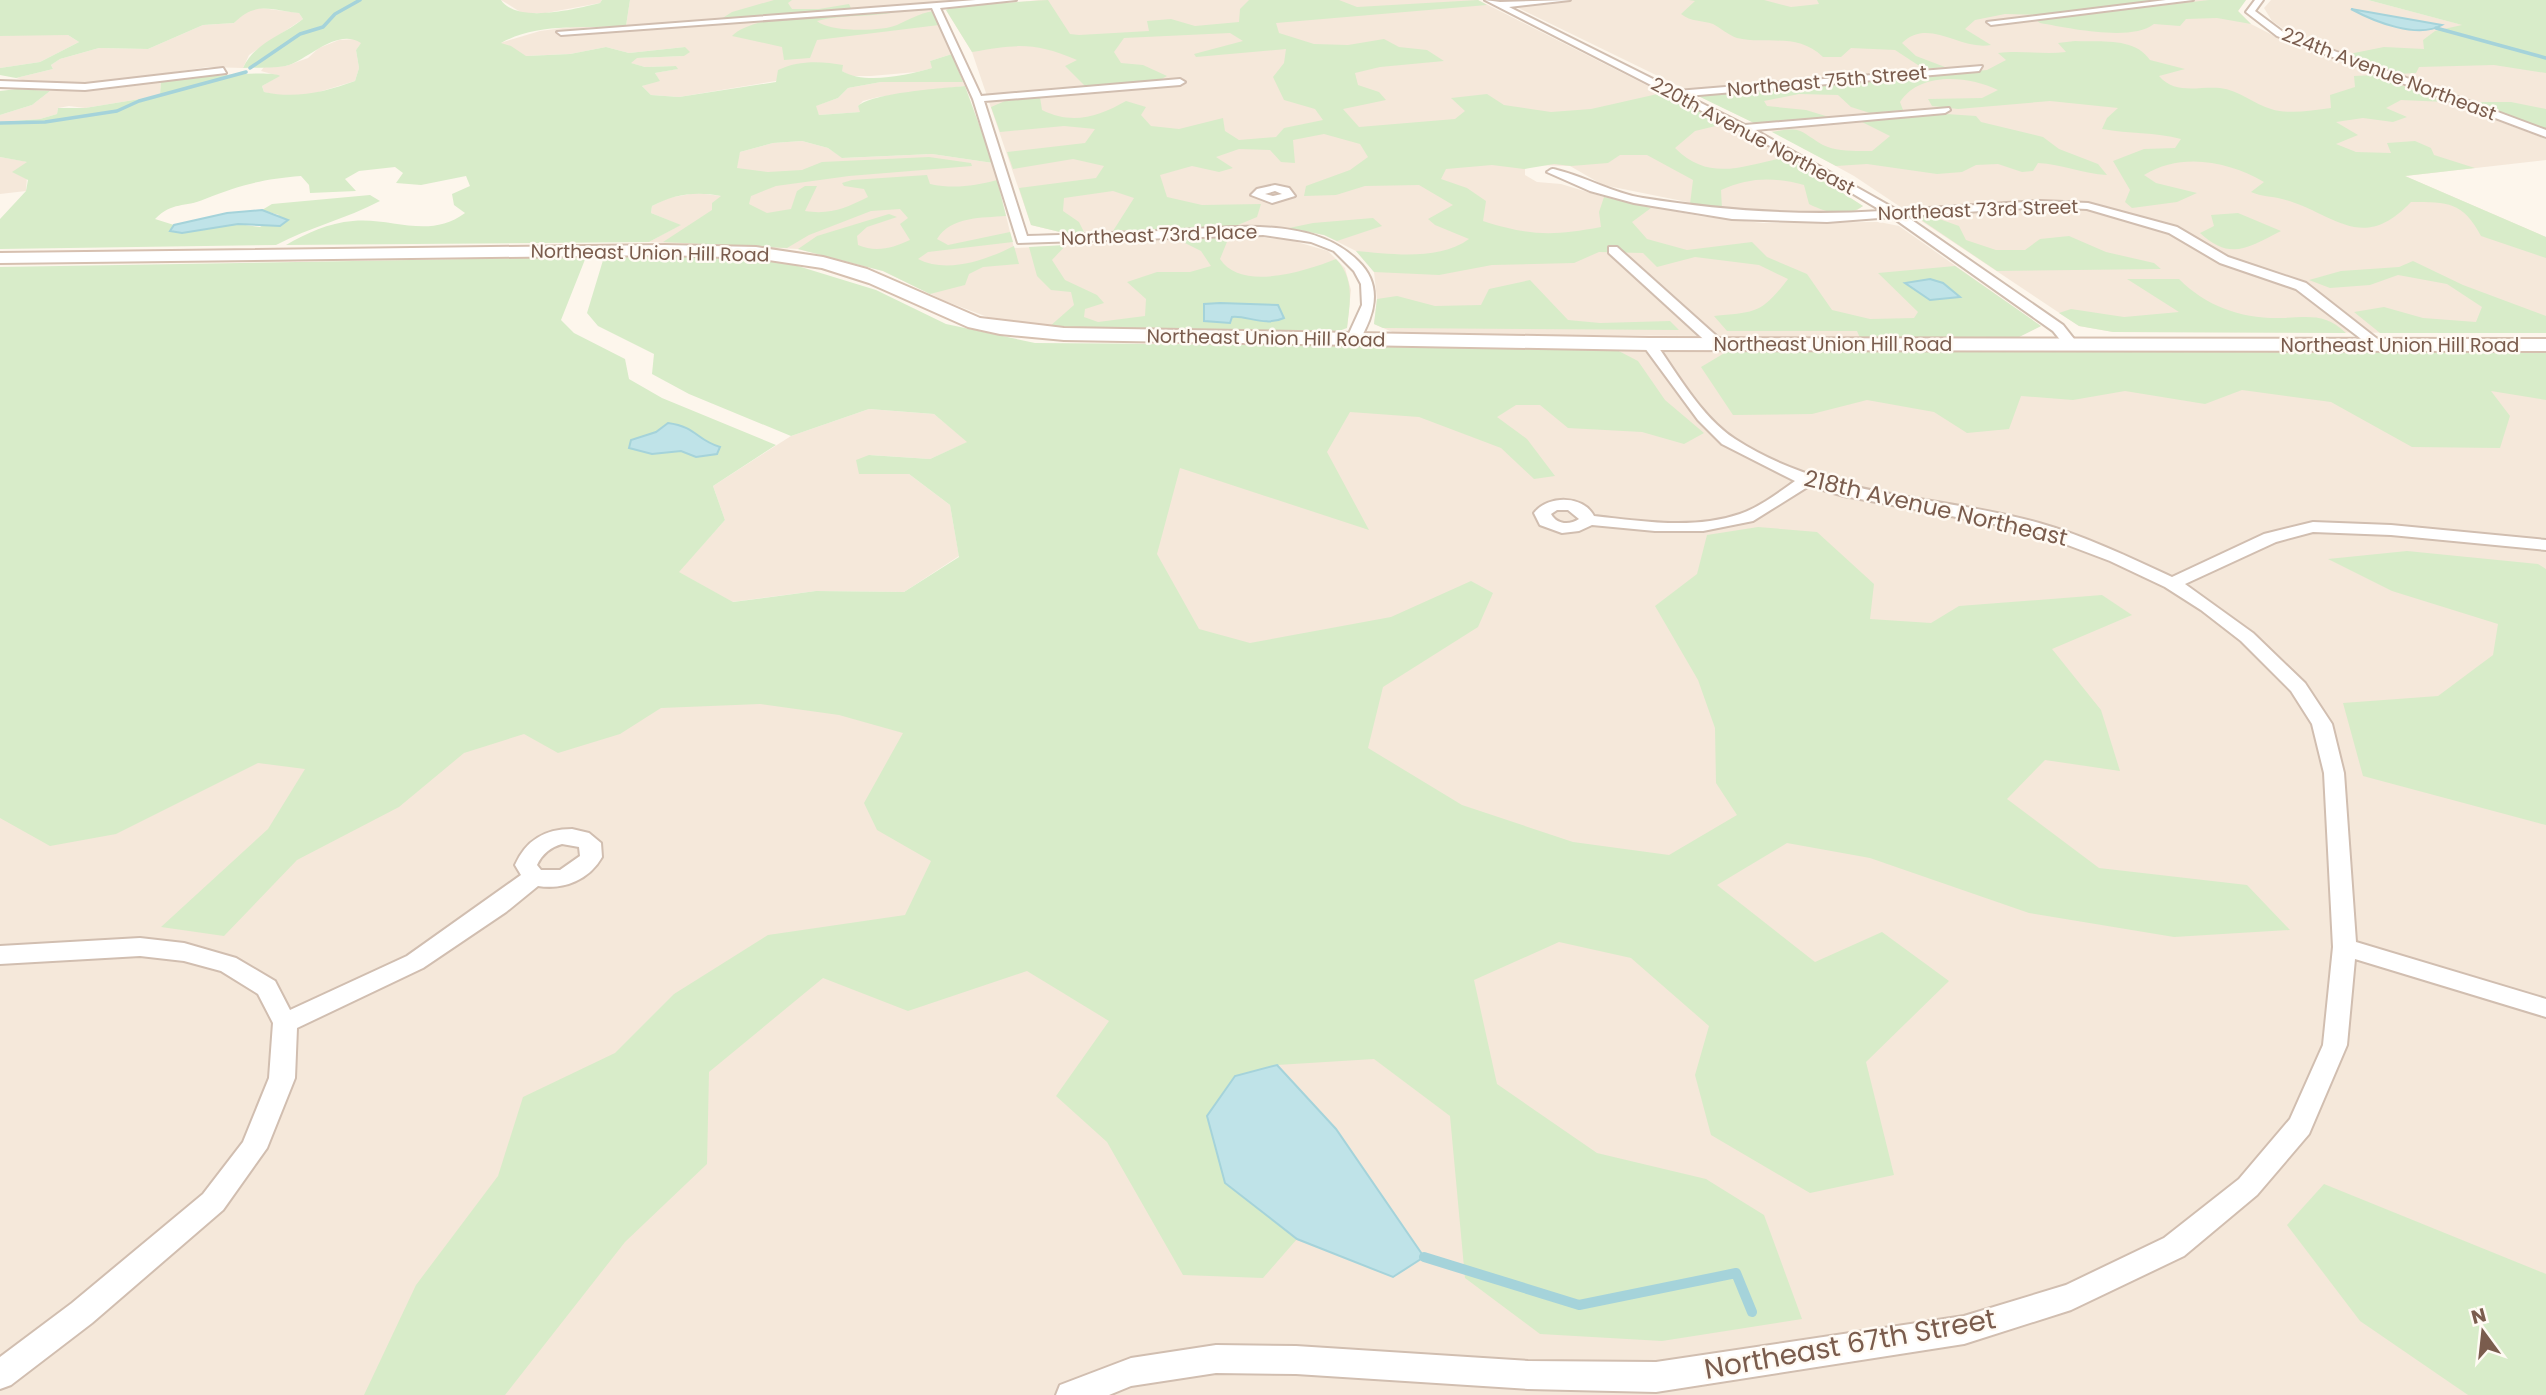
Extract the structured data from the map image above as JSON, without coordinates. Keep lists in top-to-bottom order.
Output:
{
  "streets": {
    "street": [
      "224th Avenue Northeast",
      "Northeast 75th Street",
      "220th Avenue Northeast",
      "Northeast 73rd Street",
      "Northeast 73rd Place",
      "Northeast Union Hill Road",
      "218th Avenue Northeast",
      "Northeast 67th Street"
    ]
  },
  "crossings": [
    ["Northeast 75th Street", "220th Avenue Northeast"],
    ["220th Avenue Northeast", "Northeast 73rd Street"],
    ["220th Avenue Northeast", "Northeast Union Hill Road"],
    ["Northeast 73rd Street", "Northeast Union Hill Road"],
    ["Northeast 73rd Place", "Northeast Union Hill Road"],
    ["Northeast Union Hill Road", "218th Avenue Northeast"],
    ["218th Avenue Northeast", "Northeast 67th Street"]
  ],
  "north": "top"
}
